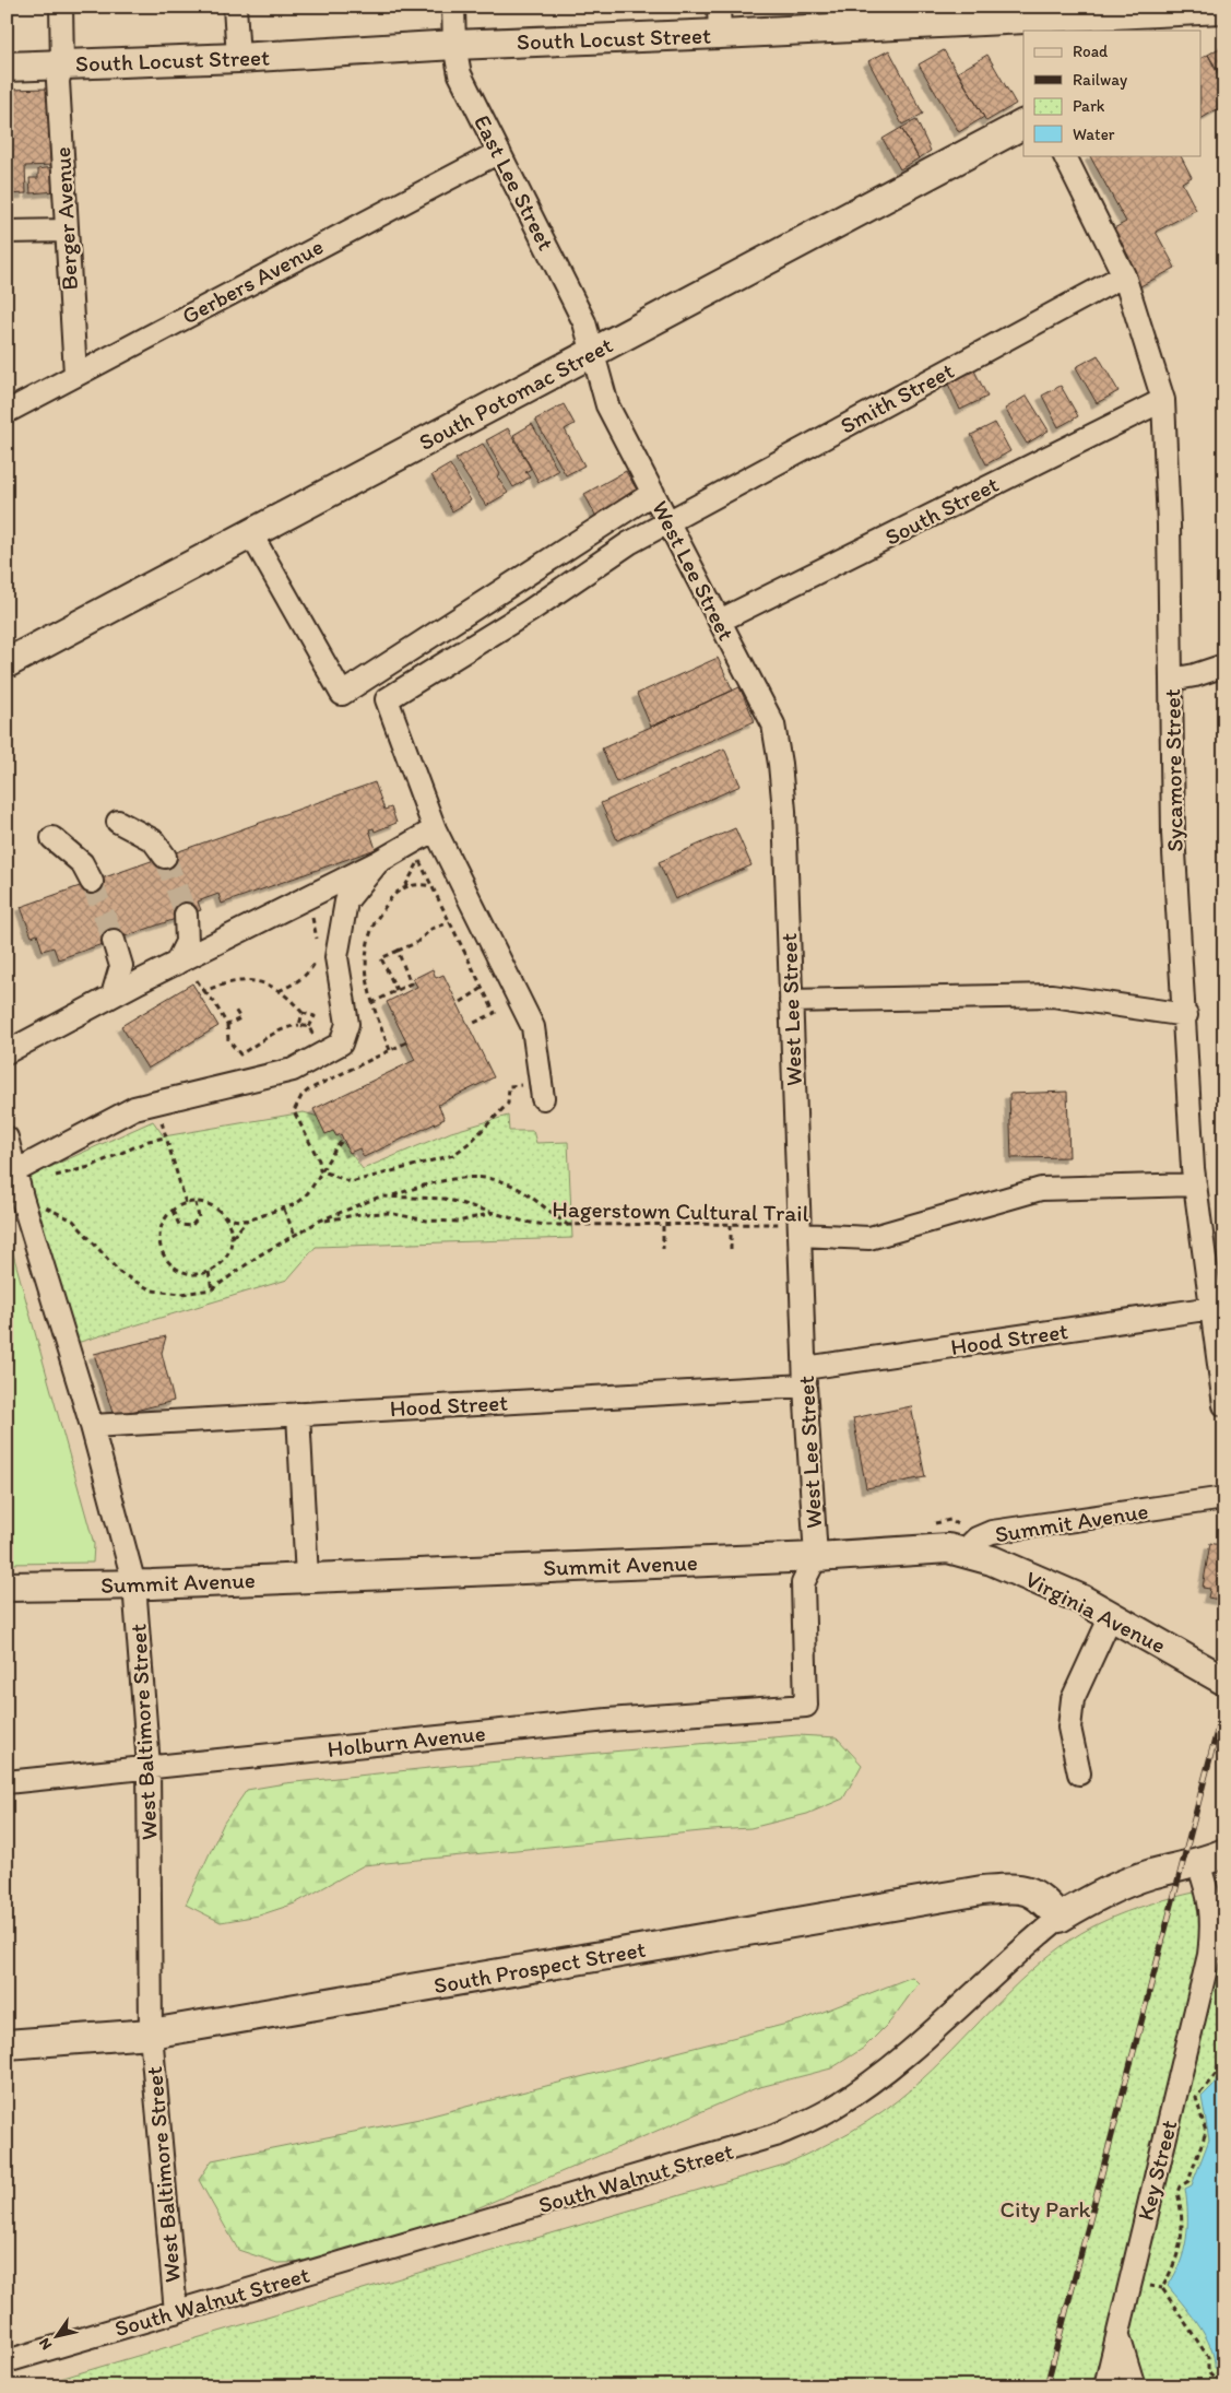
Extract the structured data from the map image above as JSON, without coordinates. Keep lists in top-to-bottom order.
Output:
{
  "streets": {
    "main road": [
      "South Locust Street",
      "South Potomac Street",
      "Summit Avenue",
      "Virginia Avenue",
      "South Prospect Street",
      "South Walnut Street"
    ],
    "street": [
      "East Lee Street",
      "Berger Avenue",
      "Gerbers Avenue",
      "Smith Street",
      "South Street",
      "West Lee Street",
      "Sycamore Street",
      "Hood Street",
      "West Baltimore Street",
      "Holburn Avenue",
      "Key Street"
    ],
    "path": ["Hagerstown Cultural Trail"]
  },
  "crossings": [
    ["South Locust Street", "East Lee Street"],
    ["South Locust Street", "Berger Avenue"],
    ["East Lee Street", "Gerbers Avenue"],
    ["East Lee Street", "South Potomac Street"],
    ["East Lee Street", "West Lee Street"],
    ["Berger Avenue", "Gerbers Avenue"],
    ["South Potomac Street", "West Lee Street"],
    ["Smith Street", "West Lee Street"],
    ["Smith Street", "Sycamore Street"],
    ["South Street", "West Lee Street"],
    ["South Street", "Sycamore Street"],
    ["West Lee Street", "Hagerstown Cultural Trail"],
    ["West Lee Street", "Hood Street"],
    ["West Lee Street", "Summit Avenue"],
    ["West Lee Street", "Holburn Avenue"],
    ["Sycamore Street", "Hood Street"],
    ["Hagerstown Cultural Trail", "West Baltimore Street"],
    ["Hood Street", "West Baltimore Street"],
    ["Summit Avenue", "Virginia Avenue"],
    ["Summit Avenue", "West Baltimore Street"],
    ["West Baltimore Street", "Holburn Avenue"],
    ["West Baltimore Street", "South Prospect Street"],
    ["West Baltimore Street", "South Walnut Street"],
    ["South Prospect Street", "South Walnut Street"],
    ["Key Street", "South Walnut Street"]
  ],
  "parks": ["City Park"],
  "legend": [
    "Road",
    "Railway",
    "Park",
    "Water"
  ],
  "north": "bottom left"
}
